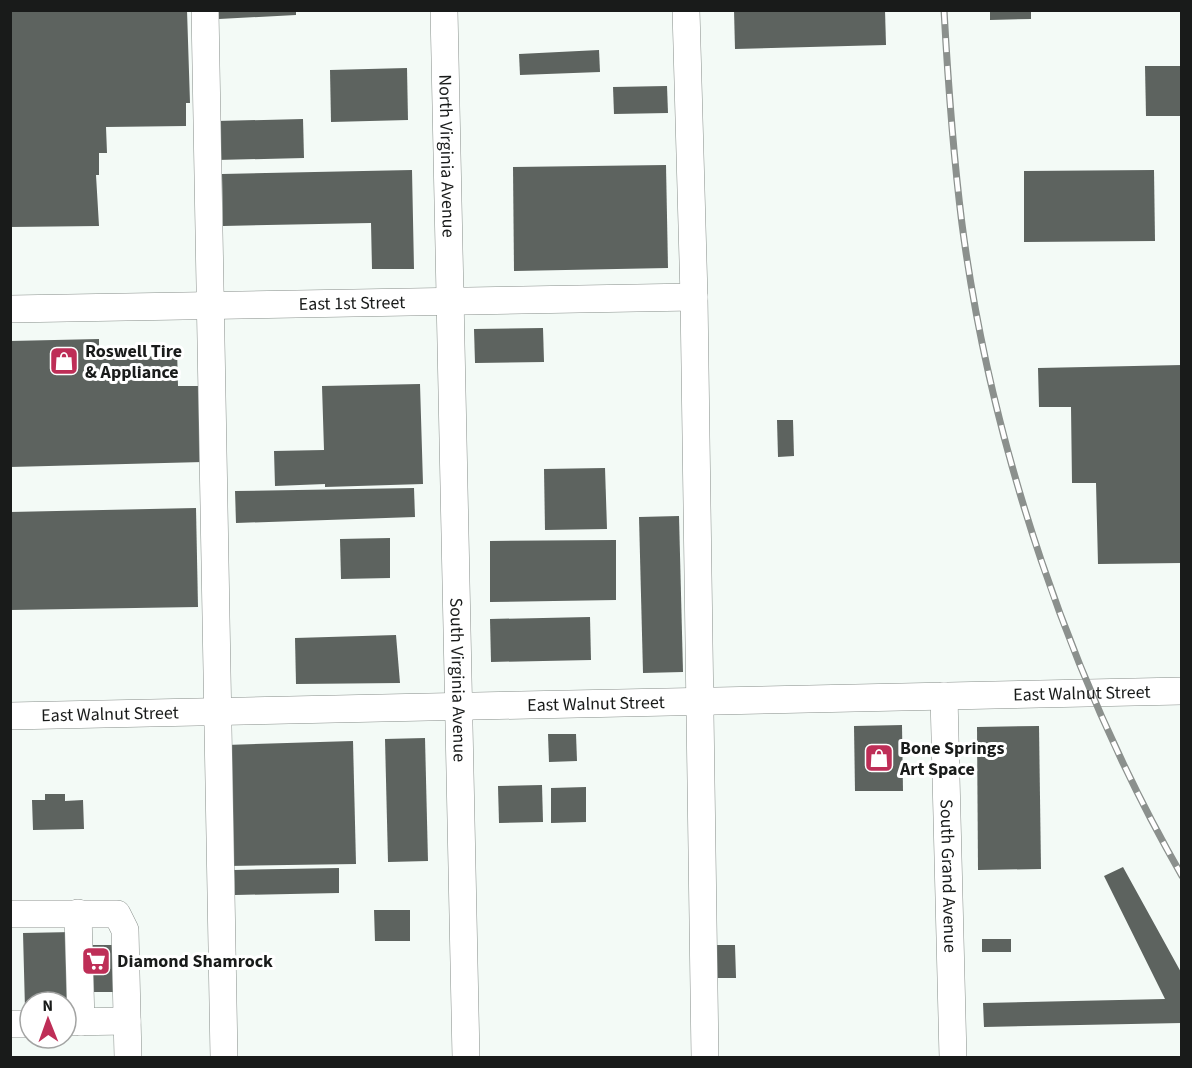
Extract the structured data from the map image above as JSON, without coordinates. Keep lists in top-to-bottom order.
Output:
{
  "streets": {
    "street": [
      "North Virginia Avenue",
      "East 1st Street",
      "South Virginia Avenue",
      "East Walnut Street",
      "South Grand Avenue"
    ]
  },
  "crossings": [
    ["North Virginia Avenue", "East 1st Street"],
    ["North Virginia Avenue", "South Virginia Avenue"],
    ["East 1st Street", "South Virginia Avenue"],
    ["South Virginia Avenue", "East Walnut Street"],
    ["East Walnut Street", "South Grand Avenue"]
  ],
  "places": {
    "shop": ["Roswell Tire & Appliance", "Bone Springs Art Space"],
    "supermarket": ["Diamond Shamrock"]
  },
  "north": "top"
}
